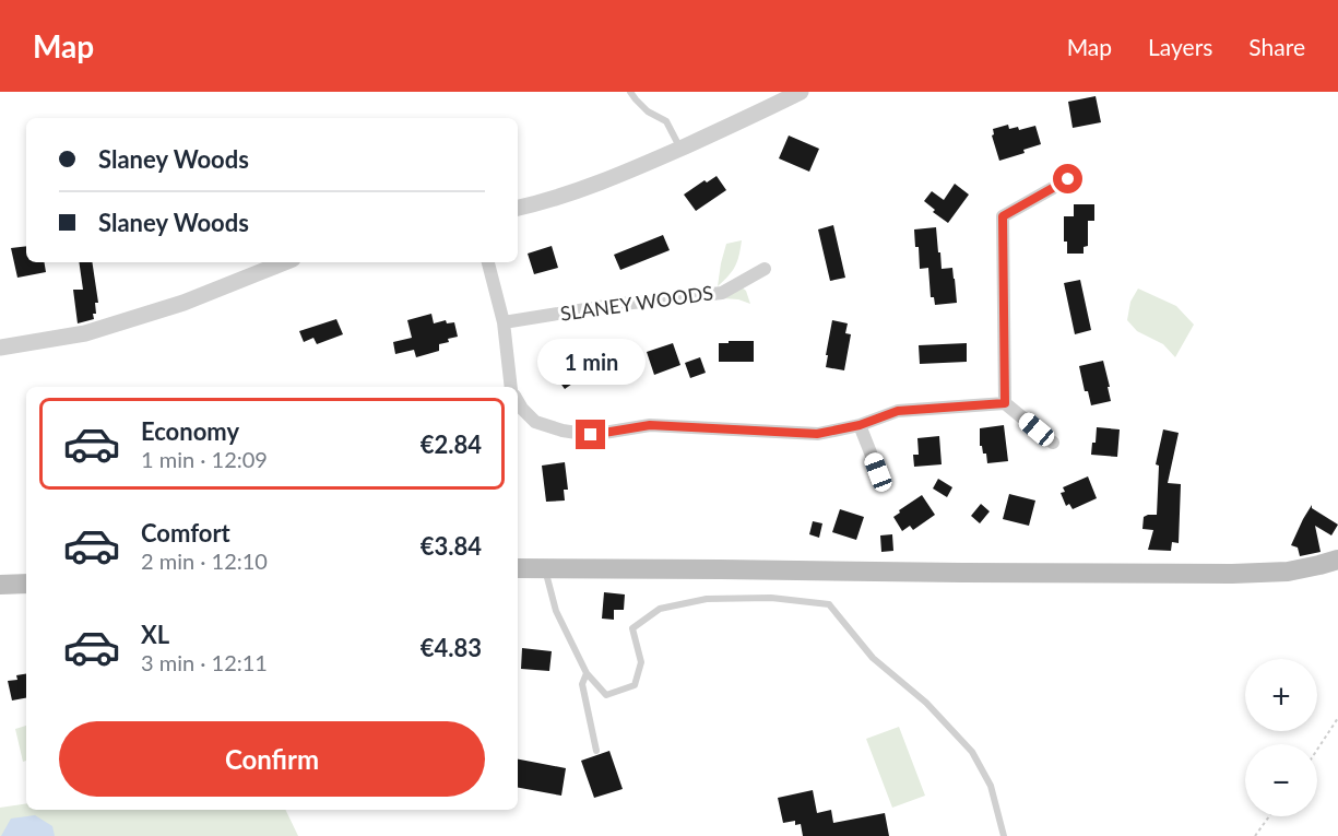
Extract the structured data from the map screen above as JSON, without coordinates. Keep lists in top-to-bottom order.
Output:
{
  "streets": {
    "street": ["SLANEY WOODS"]
  },
  "page": {
    "header": "Map",
    "nav": ["Map", "Layers", "Share"],
    "banner": ["Slaney Woods", "Slaney Woods"],
    "bubble": "1 min",
    "list": [
      {
        "name": "Economy",
        "note": "1 min · 12:09",
        "value": "€2.84"
      },
      {
        "name": "Comfort",
        "note": "2 min · 12:10",
        "value": "€3.84"
      },
      {
        "name": "XL",
        "note": "3 min · 12:11",
        "value": "€4.83"
      }
    ],
    "map_buttons": ["+", "−"],
    "buttons": "Confirm"
  }
}
